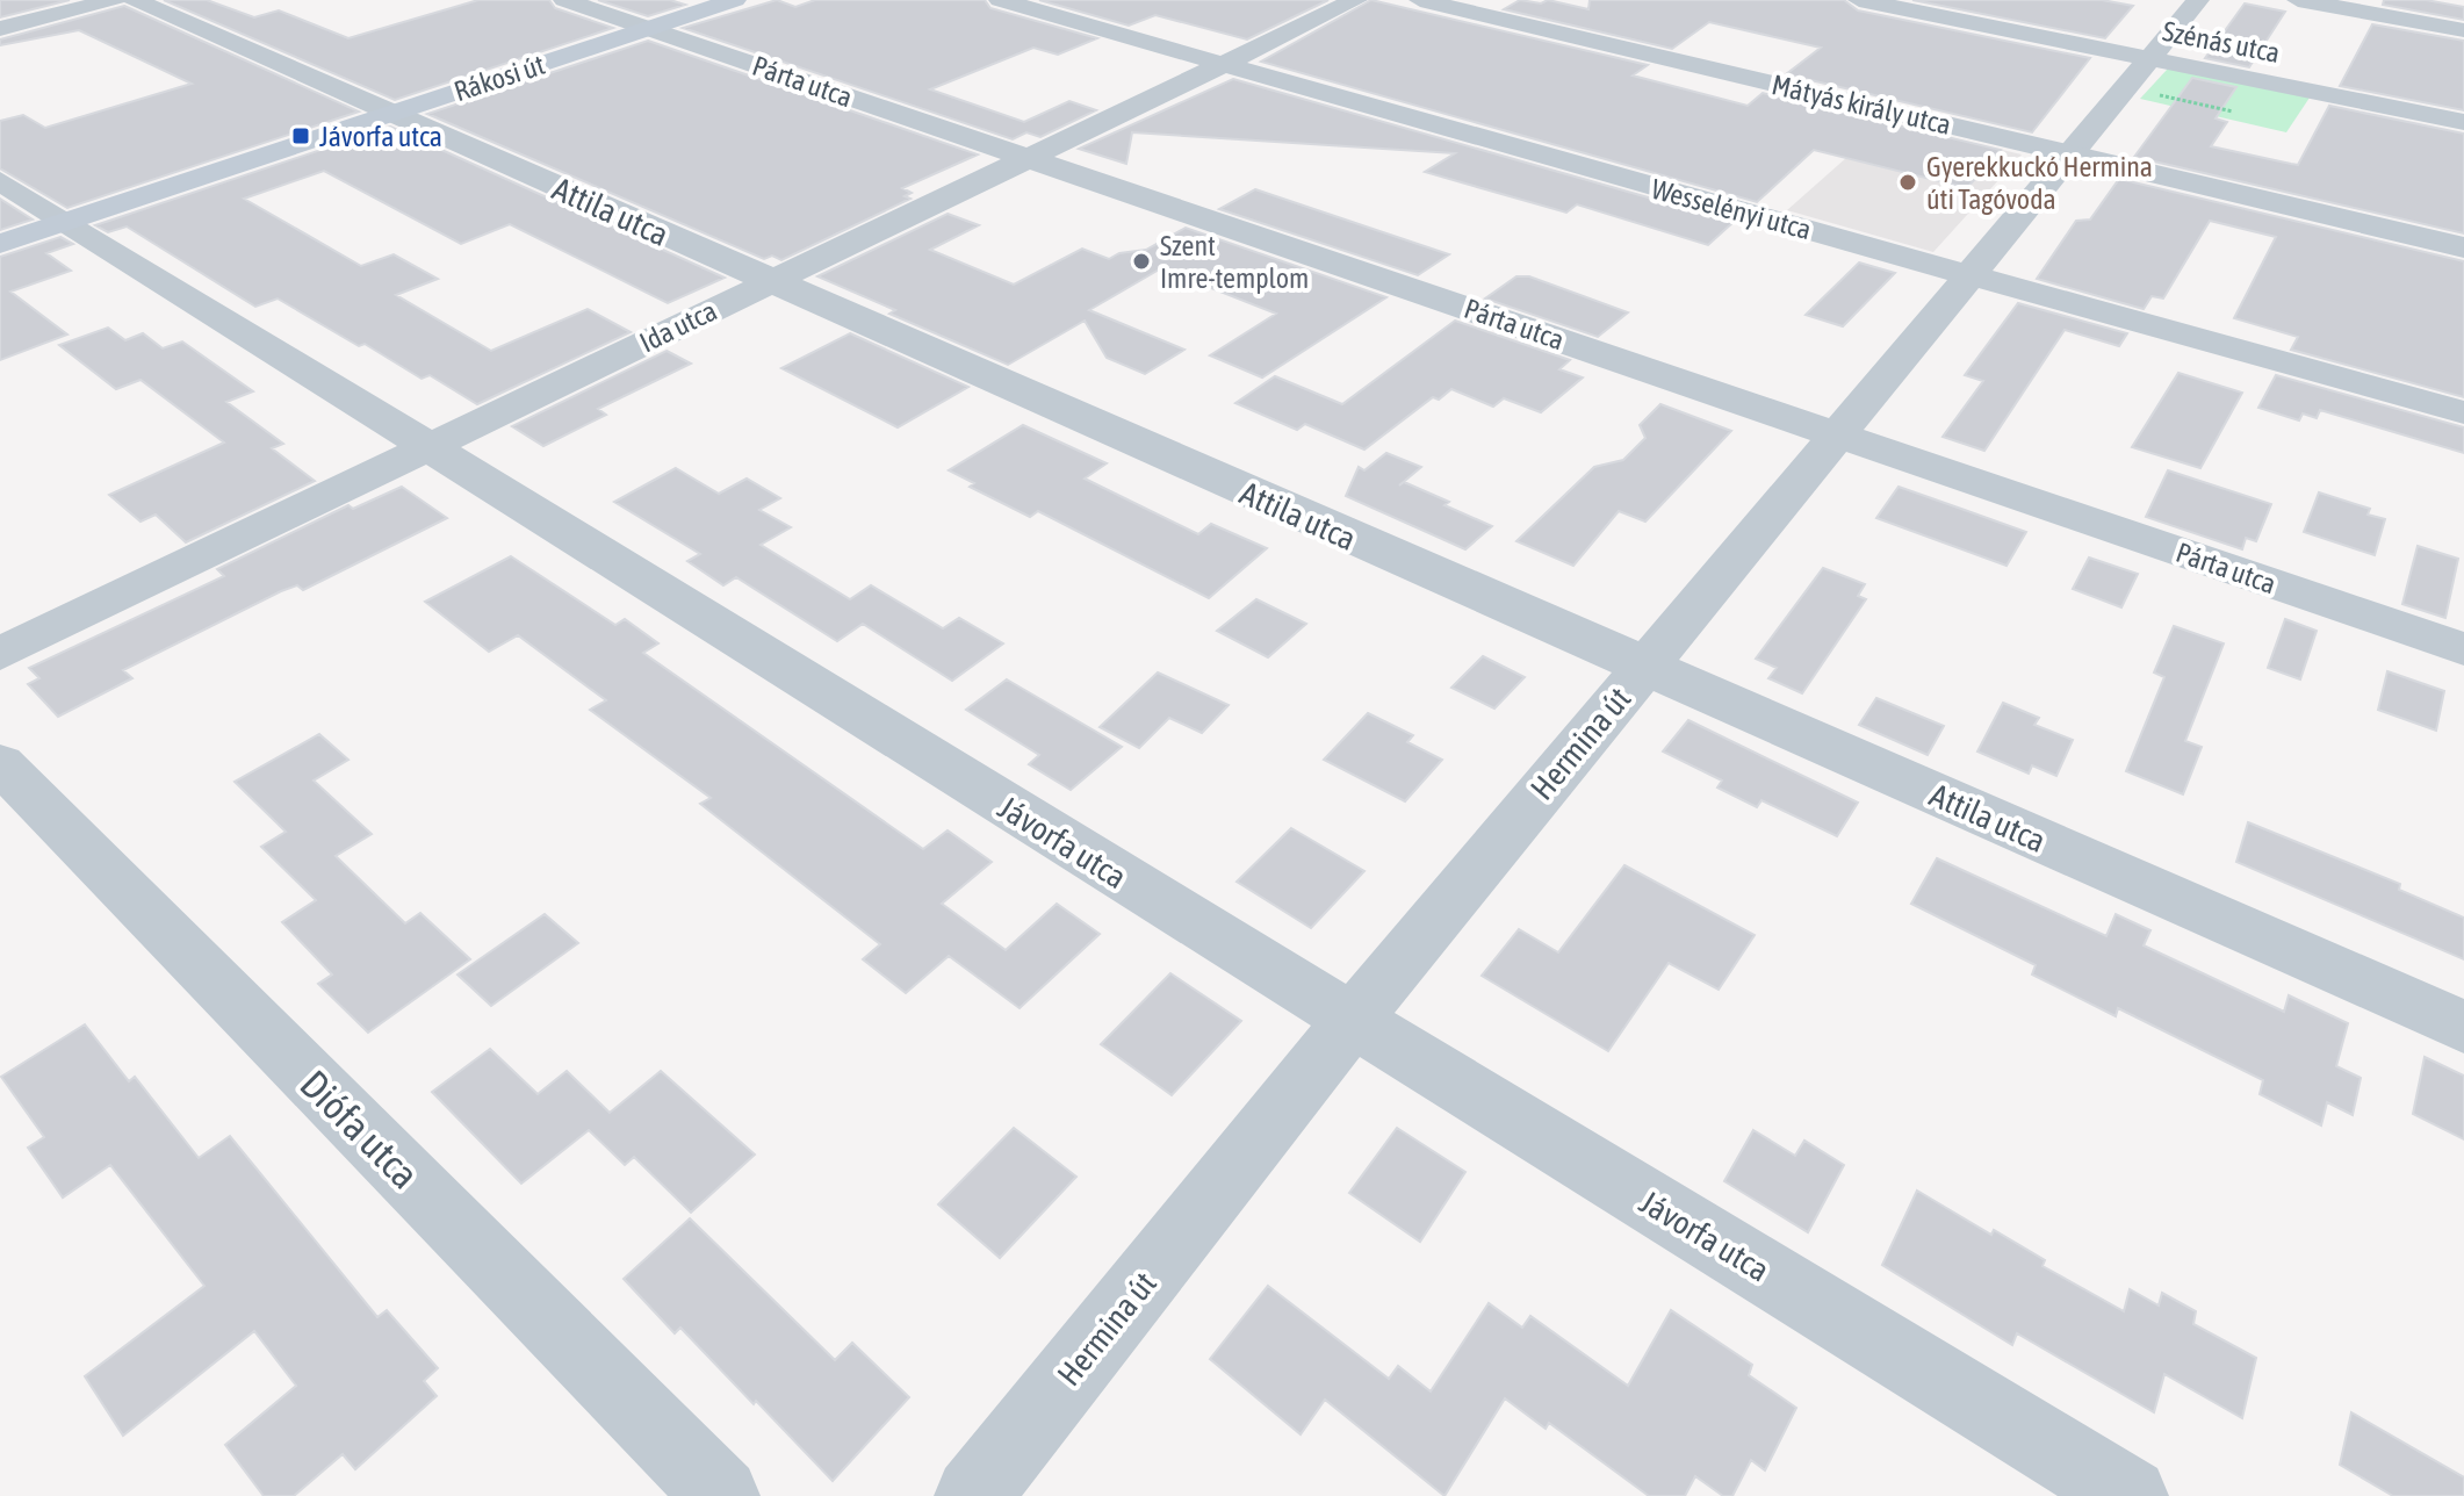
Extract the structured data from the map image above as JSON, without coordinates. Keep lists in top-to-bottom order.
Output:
{
  "streets": {
    "main road": ["Rákosi út"],
    "street": [
      "Szénás utca",
      "Párta utca",
      "Mátyás király utca",
      "Wesselényi utca",
      "Attila utca",
      "Ida utca",
      "Hermina út",
      "Jávorfa utca",
      "Diófa utca"
    ]
  },
  "crossings": [
    ["Szénás utca", "Hermina út"],
    ["Rákosi út", "Párta utca"],
    ["Rákosi út", "Attila utca"],
    ["Rákosi út", "Jávorfa utca"],
    ["Párta utca", "Ida utca"],
    ["Párta utca", "Hermina út"],
    ["Mátyás király utca", "Hermina út"],
    ["Wesselényi utca", "Ida utca"],
    ["Wesselényi utca", "Hermina út"],
    ["Attila utca", "Ida utca"],
    ["Attila utca", "Hermina út"],
    ["Ida utca", "Jávorfa utca"],
    ["Hermina út", "Jávorfa utca"]
  ],
  "places": {
    "transit": ["Jávorfa utca"],
    "other": ["Gyerekkuckó Hermina úti Tagóvoda", "Szent Imre-templom"]
  }
}
